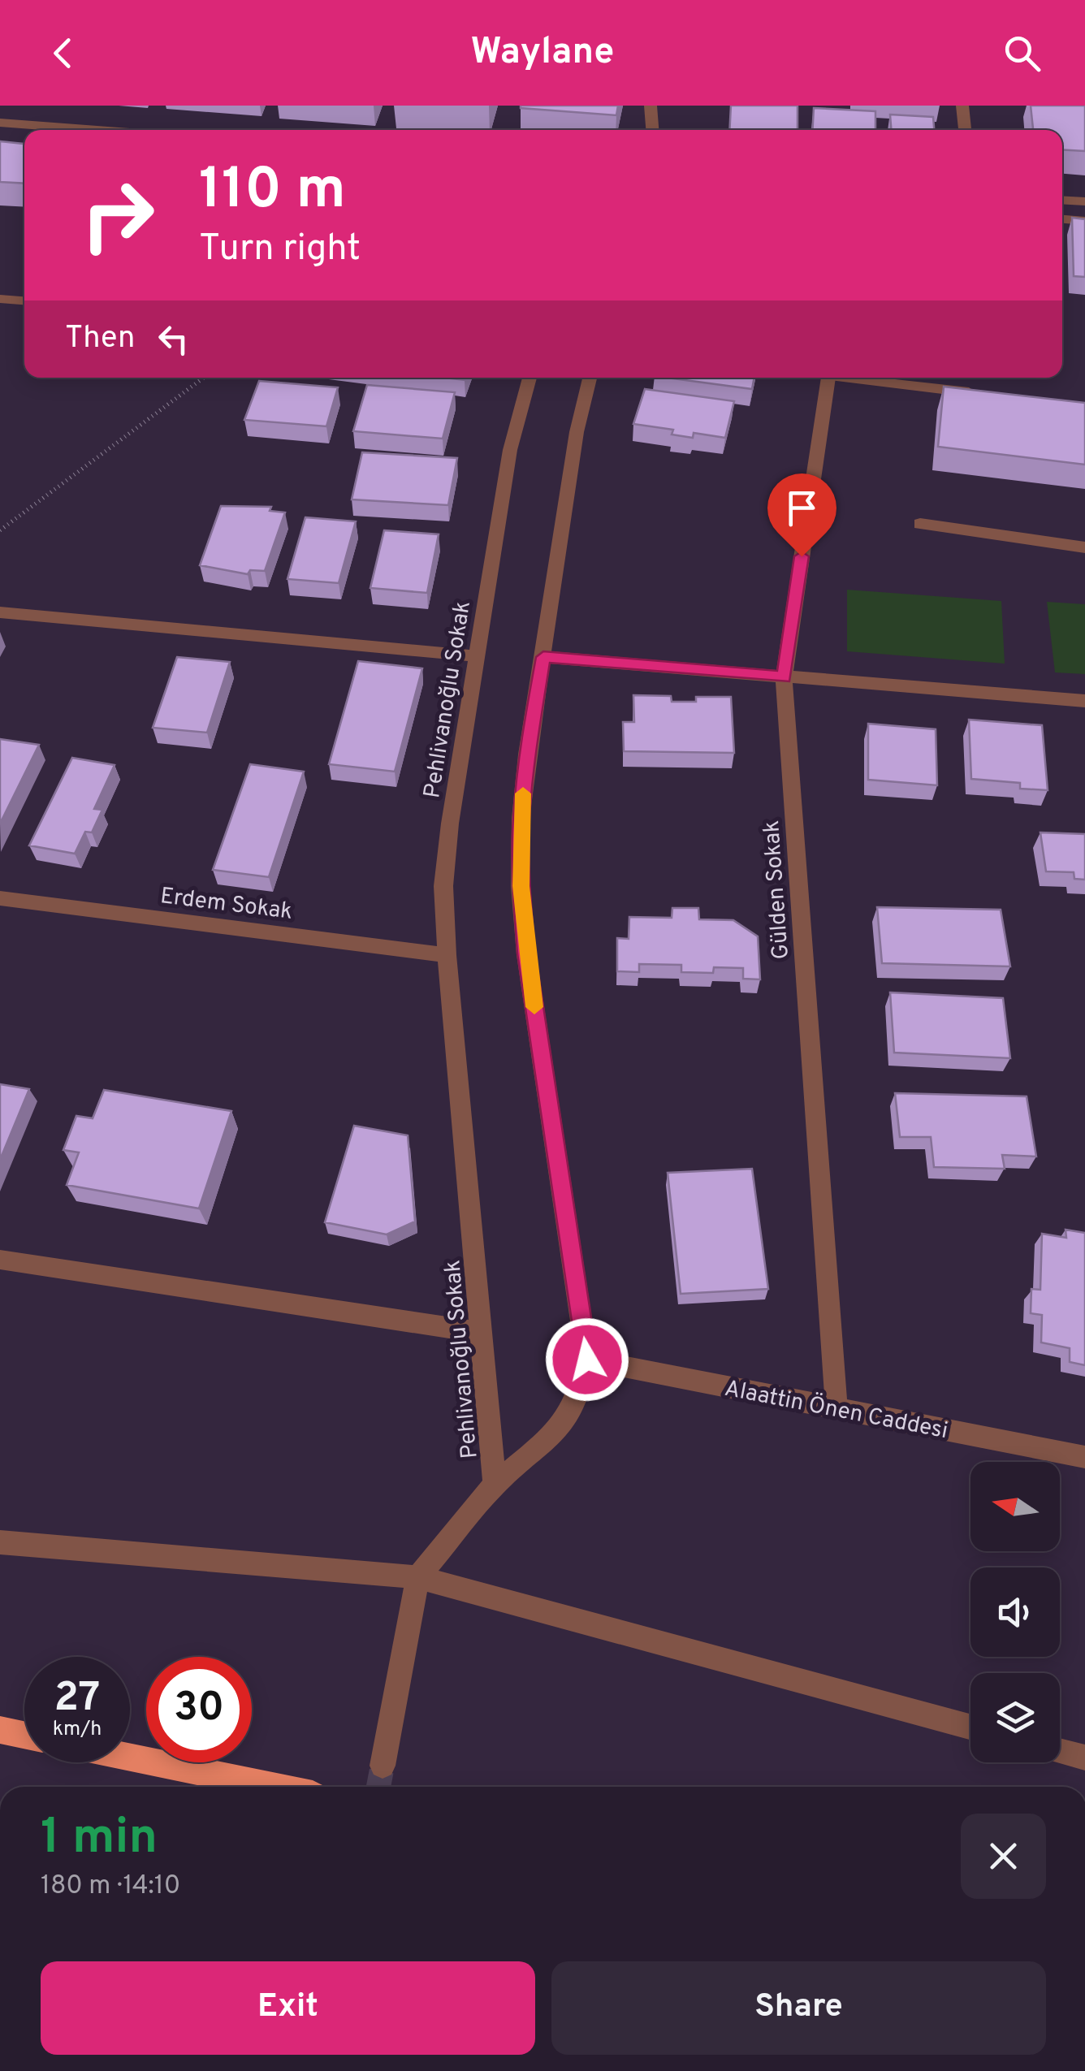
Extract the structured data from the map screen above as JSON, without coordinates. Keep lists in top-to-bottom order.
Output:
{
  "streets": {
    "street": [
      "Pehlivanoğlu Sokak",
      "Gülden Sokak",
      "Erdem Sokak",
      "Alaattin Önen Caddesi"
    ]
  },
  "crossings": [
    ["Pehlivanoğlu Sokak", "Erdem Sokak"],
    ["Pehlivanoğlu Sokak", "Alaattin Önen Caddesi"],
    ["Gülden Sokak", "Alaattin Önen Caddesi"]
  ],
  "north": "left",
  "page": {
    "header": "Waylane",
    "turn": ["110 m", "Turn right"],
    "then": "Then",
    "speed": "27 km/h",
    "limit": "30",
    "heading": ["1 min", "180 m · 14:10"],
    "buttons": ["Exit", "Share"]
  }
}
